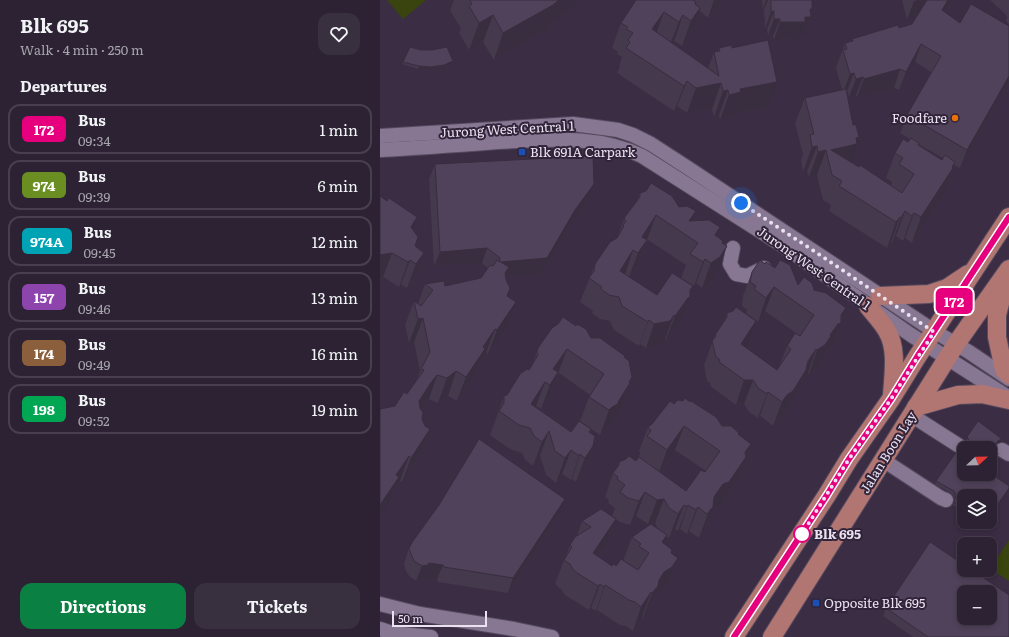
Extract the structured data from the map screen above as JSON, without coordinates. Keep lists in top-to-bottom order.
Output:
{
  "streets": {
    "main road": ["Jalan Boon Lay"],
    "street": ["Jurong West Central 1"]
  },
  "crossings": [
    ["Jurong West Central 1", "Jalan Boon Lay"]
  ],
  "places": {
    "other": ["Foodfare", "Blk 695"],
    "transit": ["Blk 691A Carpark", "Opposite Blk 695"]
  },
  "lines": ["bus line 172"],
  "scale_bar": "50 m",
  "north": "right",
  "page": {
    "heading": [
      ["Blk 695", "Walk · 4 min · 250 m"],
      "Departures"
    ],
    "on_map": "172",
    "list": [
      {
        "mark": "172",
        "name": "Bus",
        "note": "09:34",
        "value": "1 min"
      },
      {
        "mark": "974",
        "name": "Bus",
        "note": "09:39",
        "value": "6 min"
      },
      {
        "mark": "974A",
        "name": "Bus",
        "note": "09:45",
        "value": "12 min"
      },
      {
        "mark": "157",
        "name": "Bus",
        "note": "09:46",
        "value": "13 min"
      },
      {
        "mark": "174",
        "name": "Bus",
        "note": "09:49",
        "value": "16 min"
      },
      {
        "mark": "198",
        "name": "Bus",
        "note": "09:52",
        "value": "19 min"
      }
    ],
    "map_buttons": ["+", "−"],
    "buttons": ["Directions", "Tickets"],
    "scale": "50 m"
  }
}
